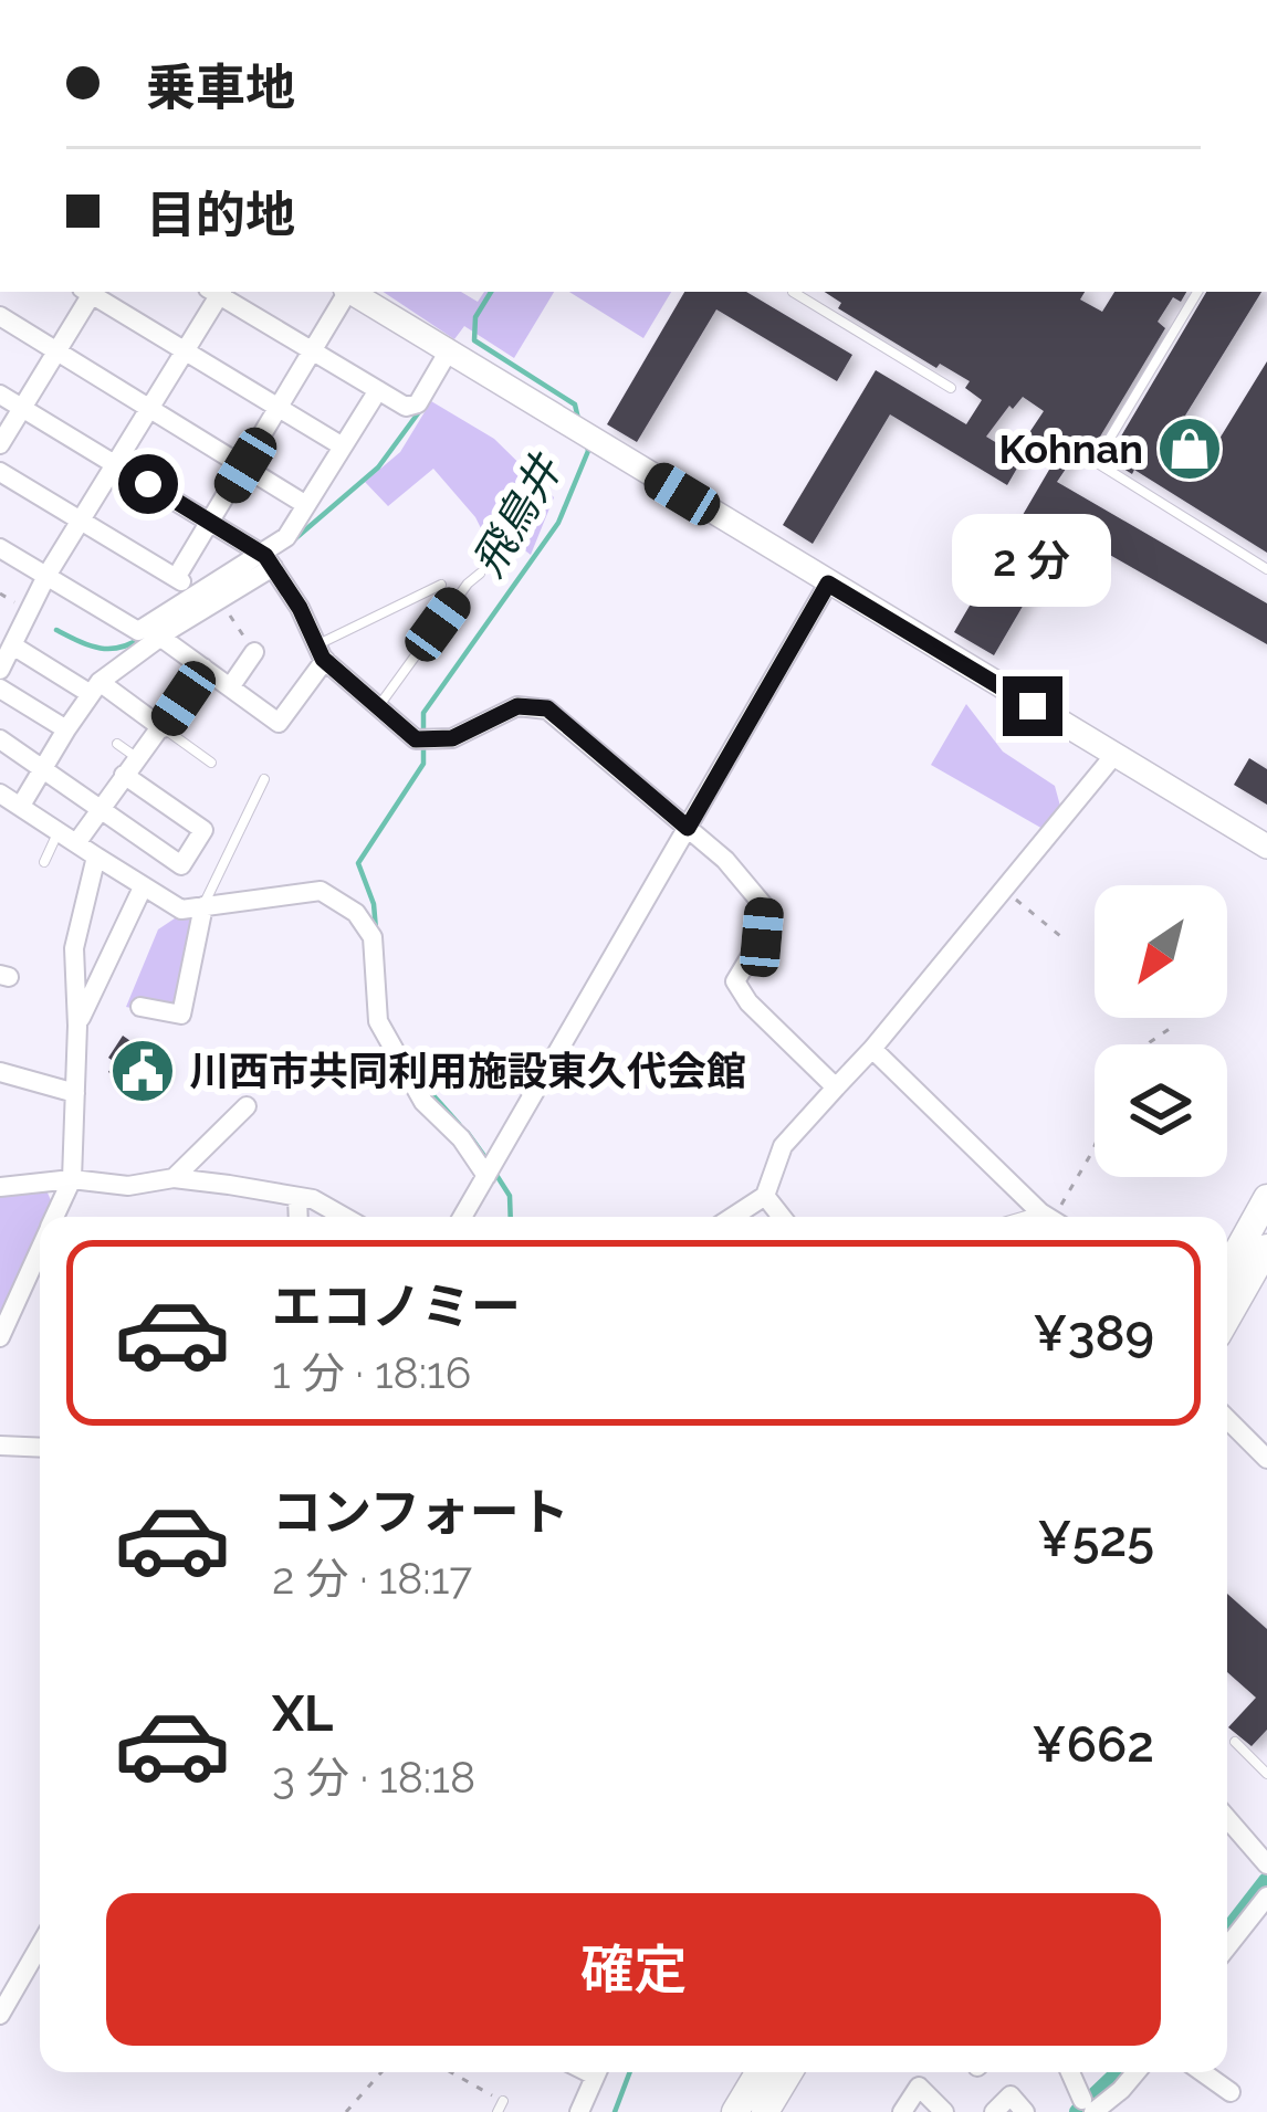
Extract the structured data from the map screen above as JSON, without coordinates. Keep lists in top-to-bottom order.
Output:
{
  "water": ["飛鳥井"],
  "places": {
    "shop": ["Kohnan"],
    "public building": ["川西市共同利用施設東久代会館"]
  },
  "north": "bottom left",
  "page": {
    "banner": ["乗車地", "目的地"],
    "bubble": "2 分",
    "list": [
      {
        "name": "エコノミー",
        "note": "1 分 · 18:16",
        "value": "¥389"
      },
      {
        "name": "コンフォート",
        "note": "2 分 · 18:17",
        "value": "¥525"
      },
      {
        "name": "XL",
        "note": "3 分 · 18:18",
        "value": "¥662"
      }
    ],
    "buttons": "確定"
  }
}
